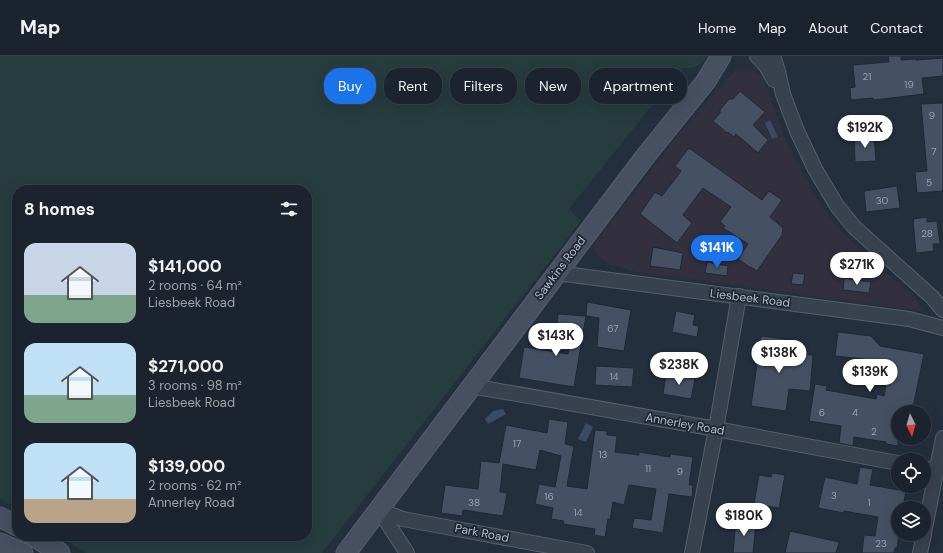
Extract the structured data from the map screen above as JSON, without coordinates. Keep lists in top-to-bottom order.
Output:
{
  "streets": {
    "street": [
      "Sawkins Road",
      "Liesbeek Road",
      "Annerley Road",
      "Park Road"
    ]
  },
  "crossings": [
    ["Sawkins Road", "Liesbeek Road"],
    ["Sawkins Road", "Annerley Road"],
    ["Sawkins Road", "Park Road"]
  ],
  "house_numbers": [
    "21",
    "19",
    "9",
    "7",
    "5",
    "30",
    "28",
    "67",
    "14",
    "6",
    "4",
    "2",
    "17",
    "13",
    "11",
    "9",
    "3",
    "16",
    "38",
    "1",
    "14",
    "23"
  ],
  "north": "bottom",
  "page": {
    "header": "Map",
    "nav": [
      "Home",
      "Map",
      "About",
      "Contact"
    ],
    "chip": [
      "Buy",
      "Rent",
      "Filters",
      "New",
      "Apartment"
    ],
    "price": [
      "$192K",
      "$141K",
      "$271K",
      "$143K",
      "$138K",
      "$238K",
      "$139K",
      "$180K"
    ],
    "heading": "8 homes",
    "list": [
      {
        "name": "$141,000",
        "note": "2 rooms · 64 m² · Liesbeek Road"
      },
      {
        "name": "$271,000",
        "note": "3 rooms · 98 m² · Liesbeek Road"
      },
      {
        "name": "$139,000",
        "note": "2 rooms · 62 m² · Annerley Road"
      }
    ]
  }
}
